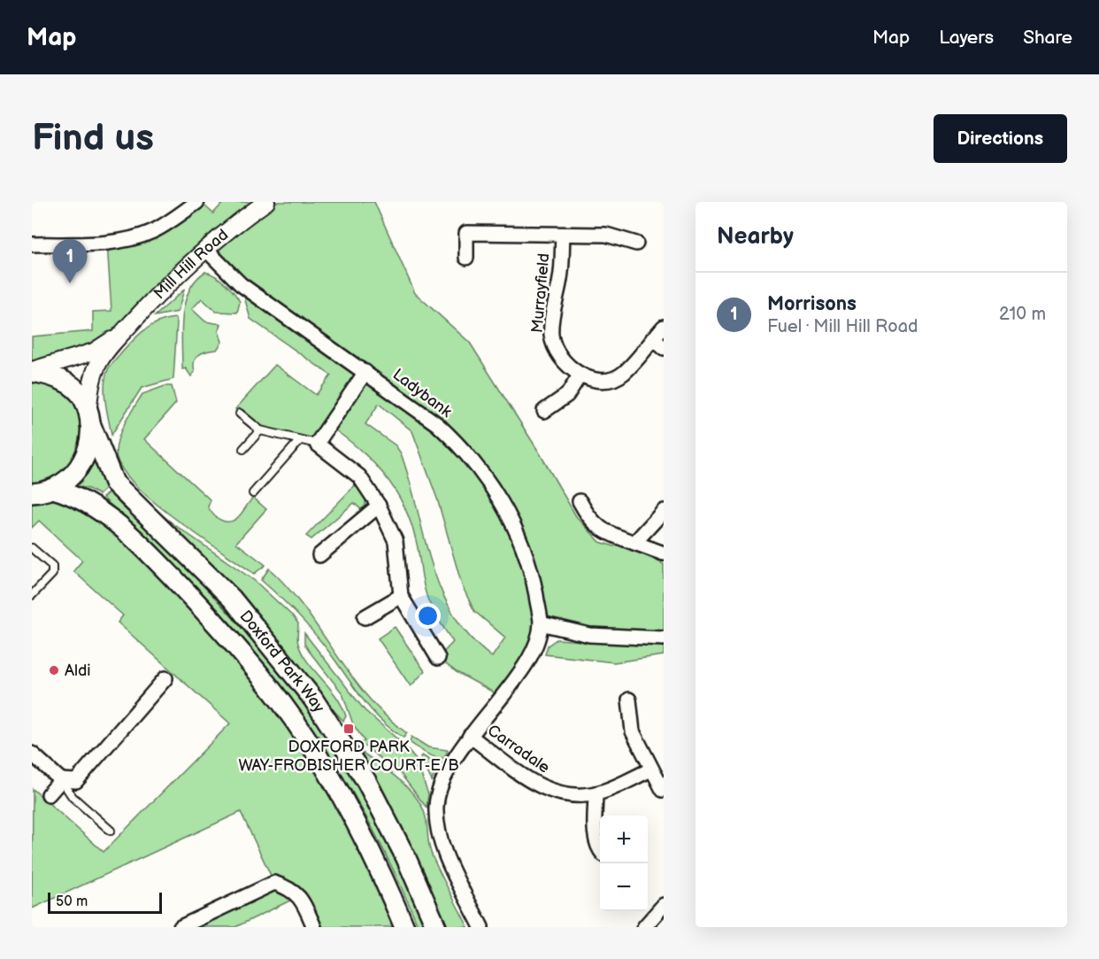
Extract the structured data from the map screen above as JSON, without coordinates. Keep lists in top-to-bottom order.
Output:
{
  "streets": {
    "main road": ["Doxford Park Way"],
    "street": [
      "Mill Hill Road",
      "Murrayfield",
      "Ladybank",
      "Carradale"
    ]
  },
  "crossings": [
    ["Mill Hill Road", "Ladybank"],
    ["Mill Hill Road", "Doxford Park Way"],
    ["Ladybank", "Carradale"]
  ],
  "places": {
    "other": ["Aldi"],
    "transit": ["DOXFORD PARK WAY-FROBISHER COURT-E/B"]
  },
  "scale_bar": "50 m",
  "page": {
    "header": "Map",
    "nav": ["Map", "Layers", "Share"],
    "buttons": "Directions",
    "title": "Find us",
    "heading": "Nearby",
    "pins": "1",
    "list": [
      {
        "mark": "1",
        "name": "Morrisons",
        "note": "Fuel · Mill Hill Road",
        "value": "210 m"
      }
    ],
    "map_buttons": ["+", "−"],
    "scale": "50 m"
  }
}
